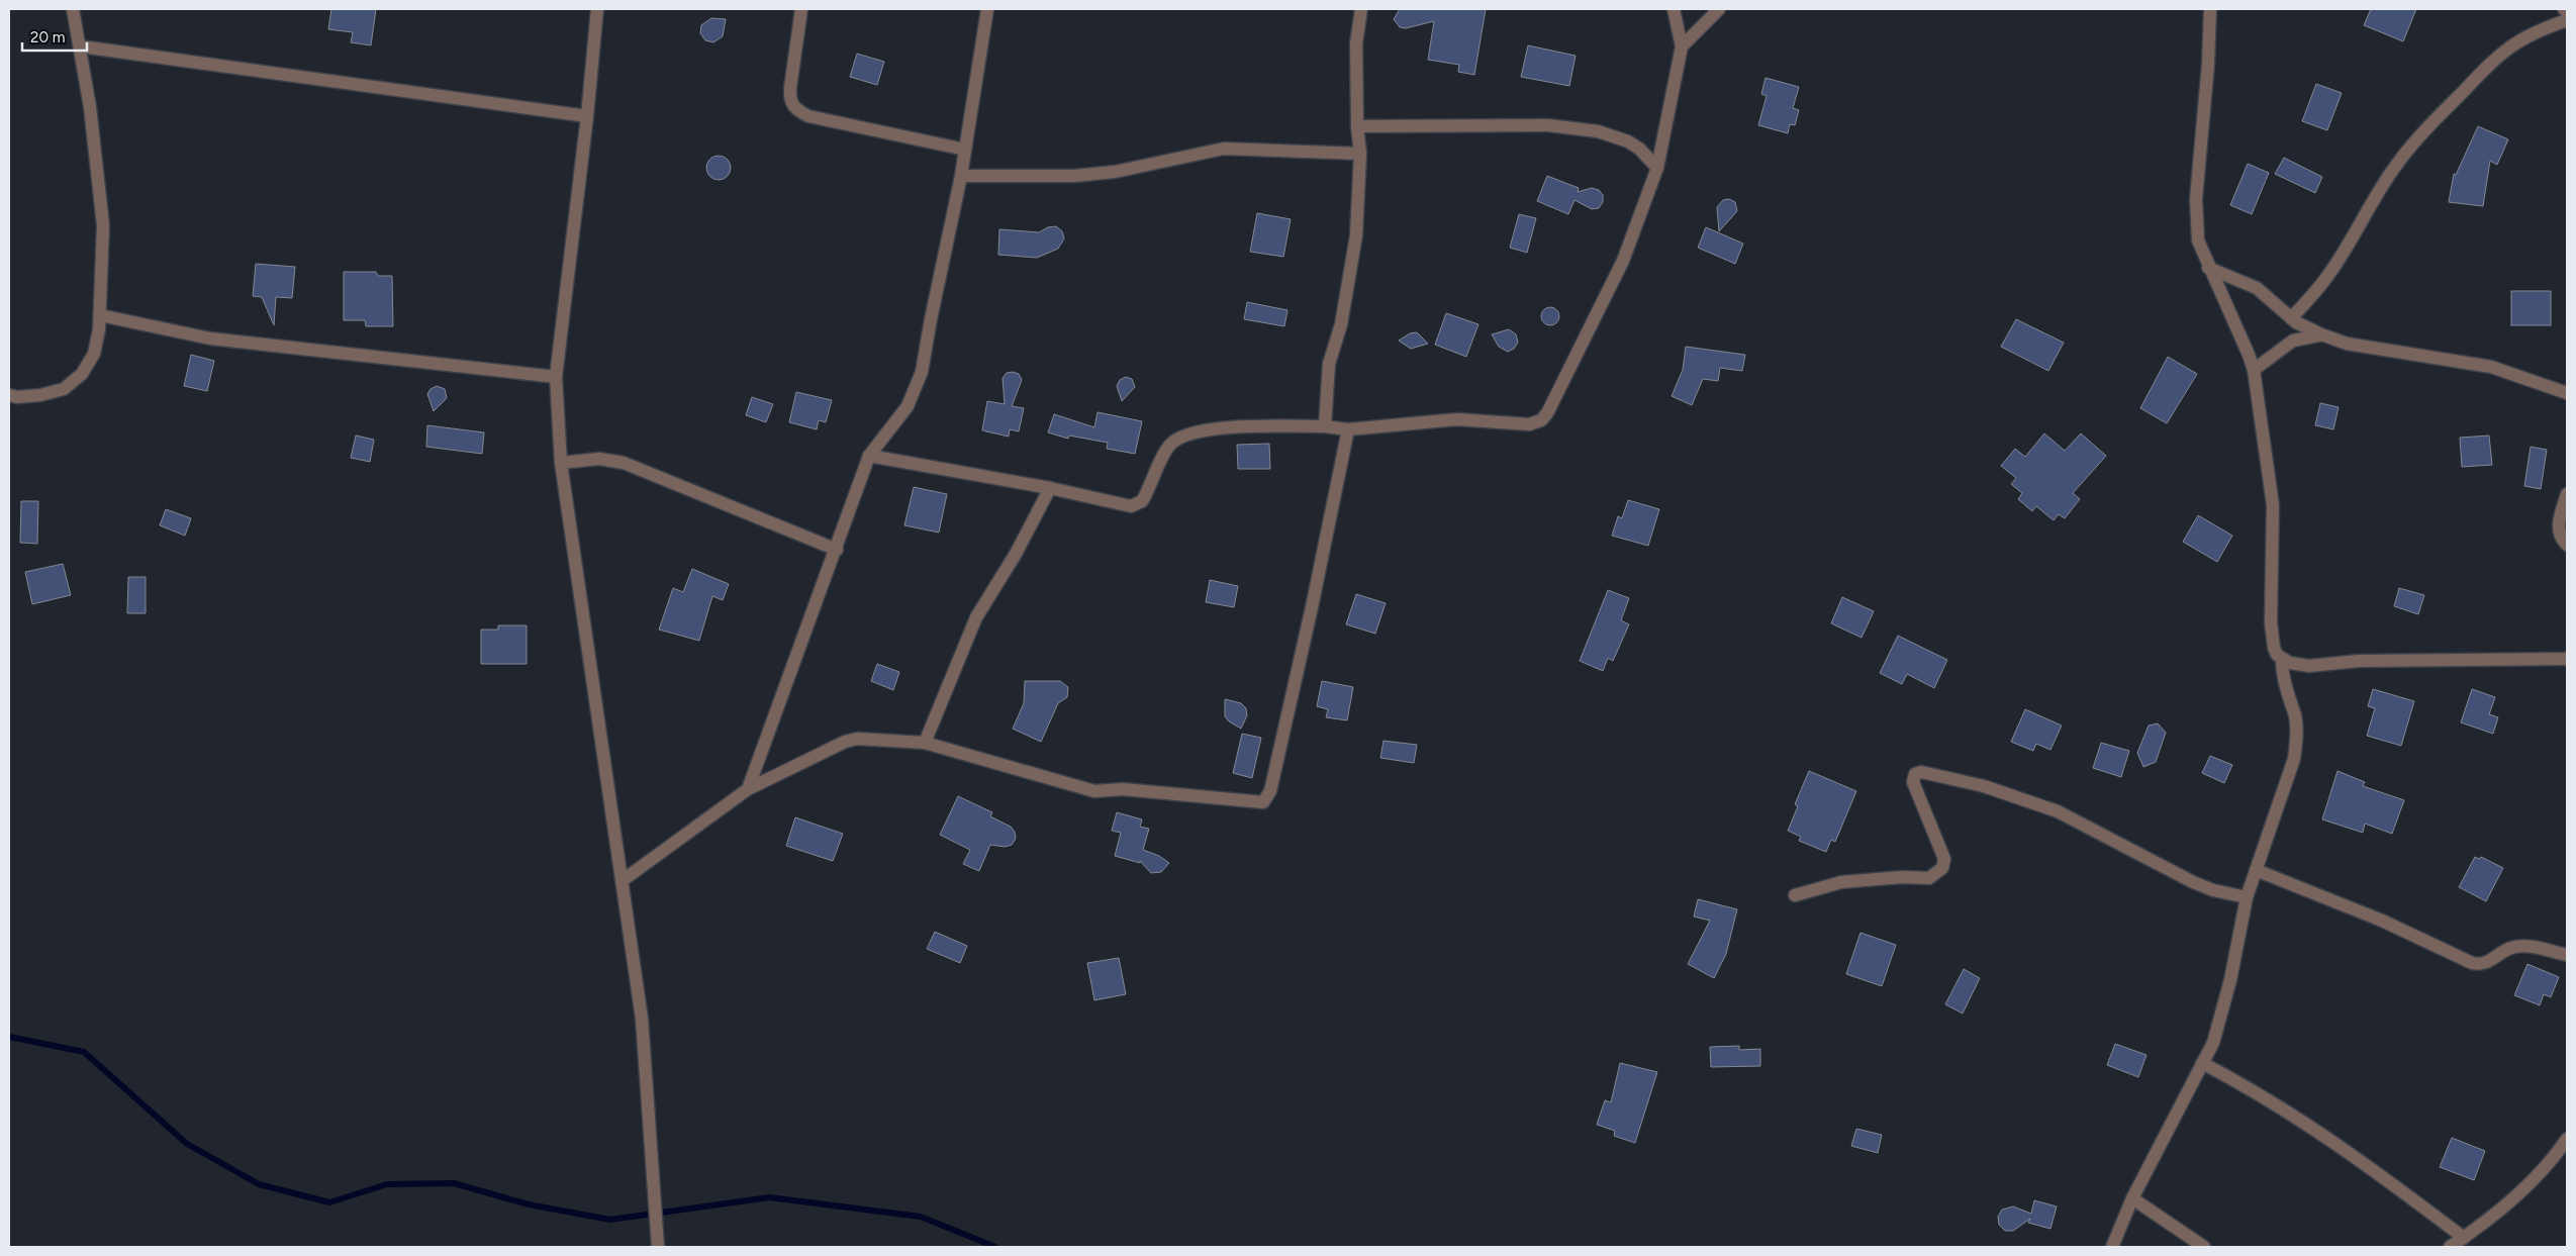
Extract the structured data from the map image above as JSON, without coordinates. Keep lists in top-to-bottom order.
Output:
{
  "scale_bar": "20 m"
}
